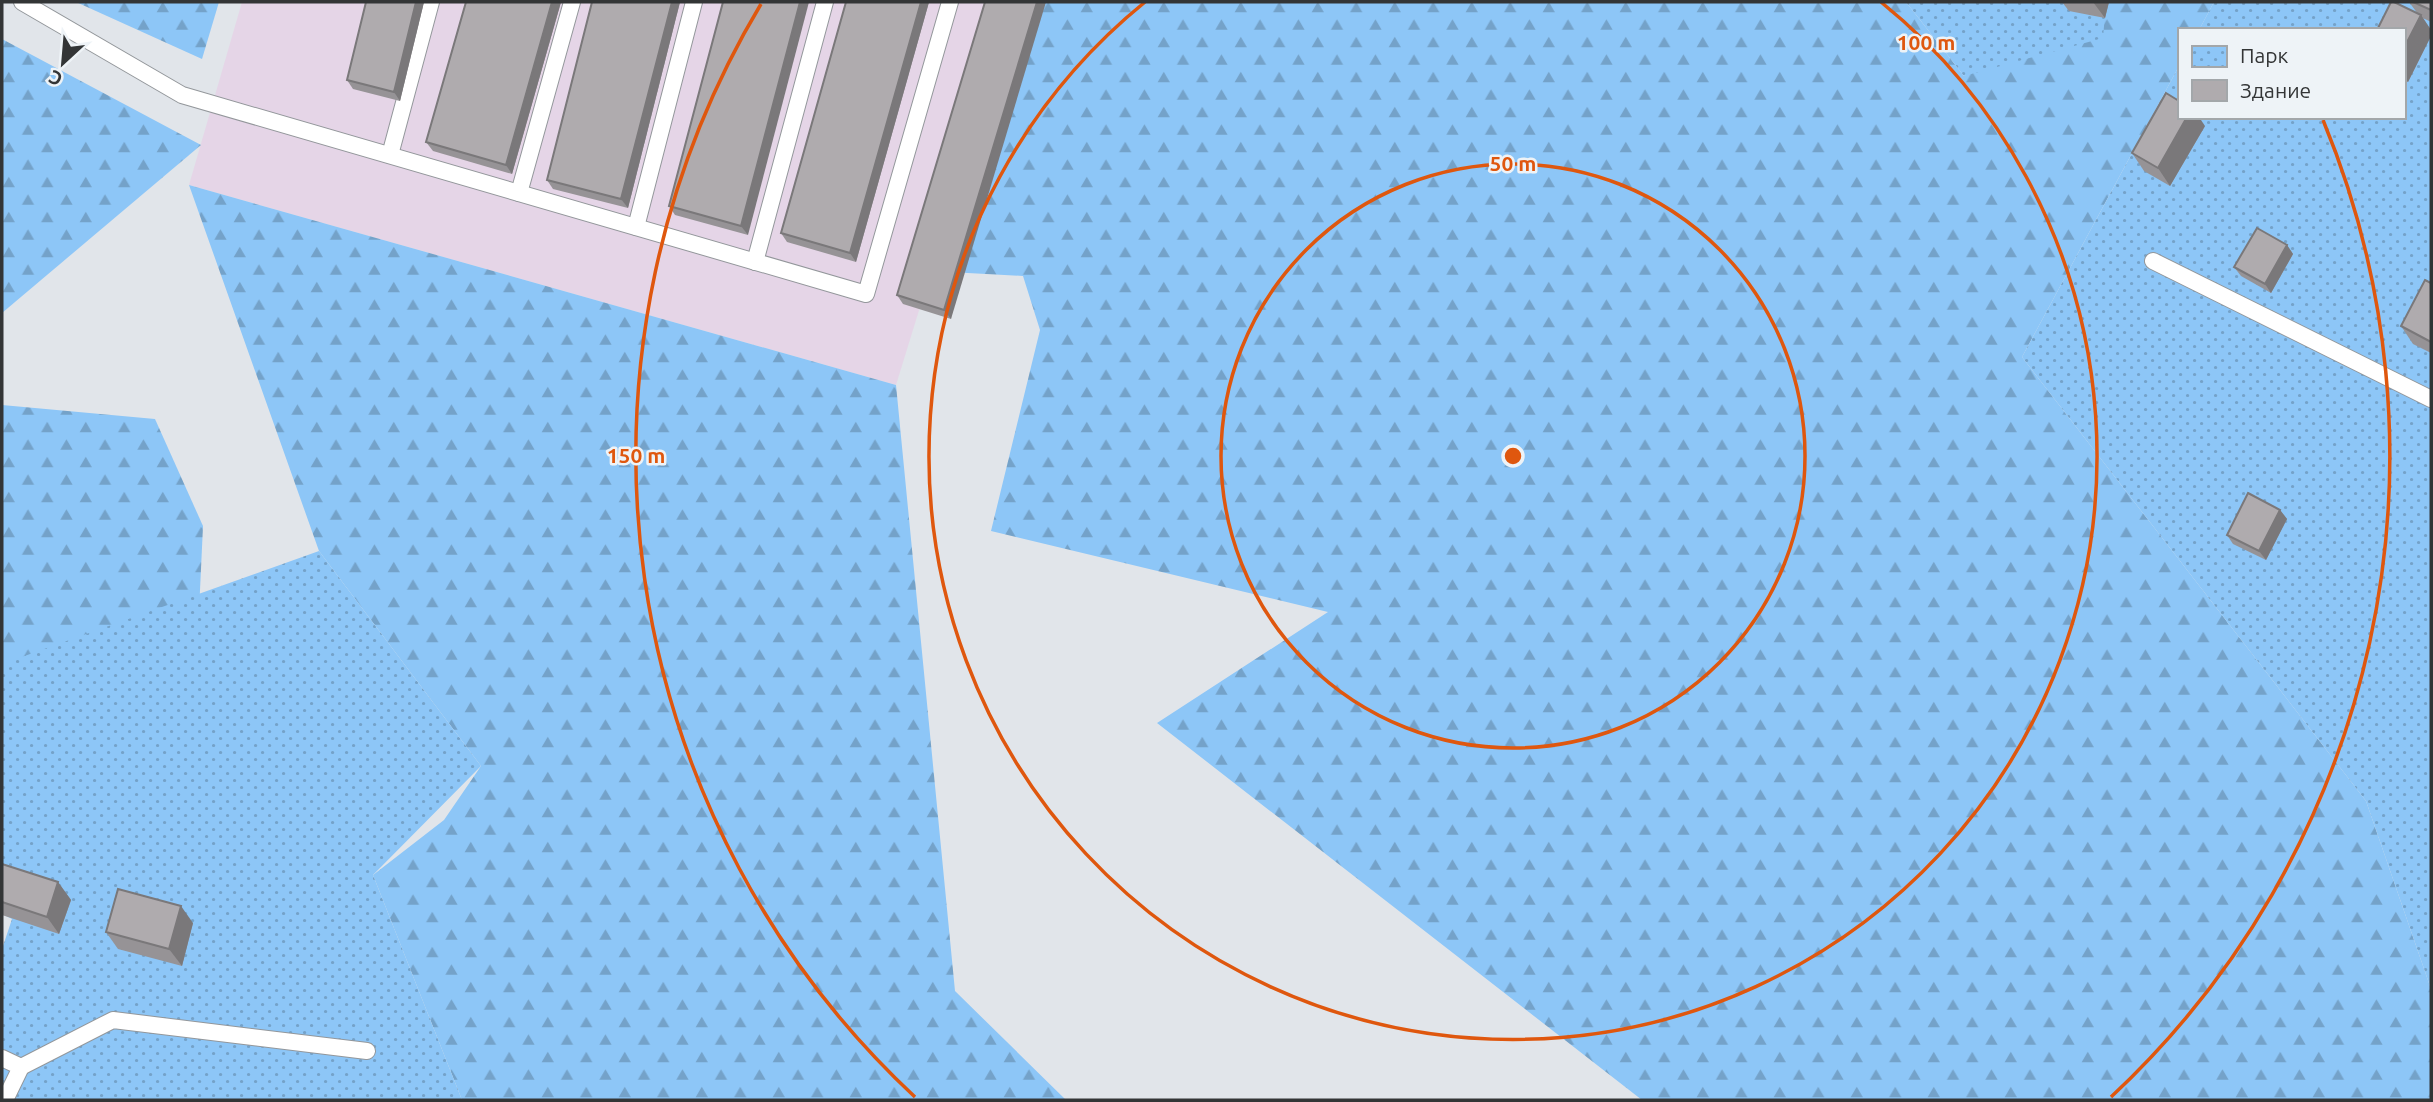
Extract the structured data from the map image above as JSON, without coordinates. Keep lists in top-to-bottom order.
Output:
{
  "legend": ["Парк", "Здание"],
  "north": "bottom left",
  "rings": ["100 m", "50 m", "150 m"]
}
